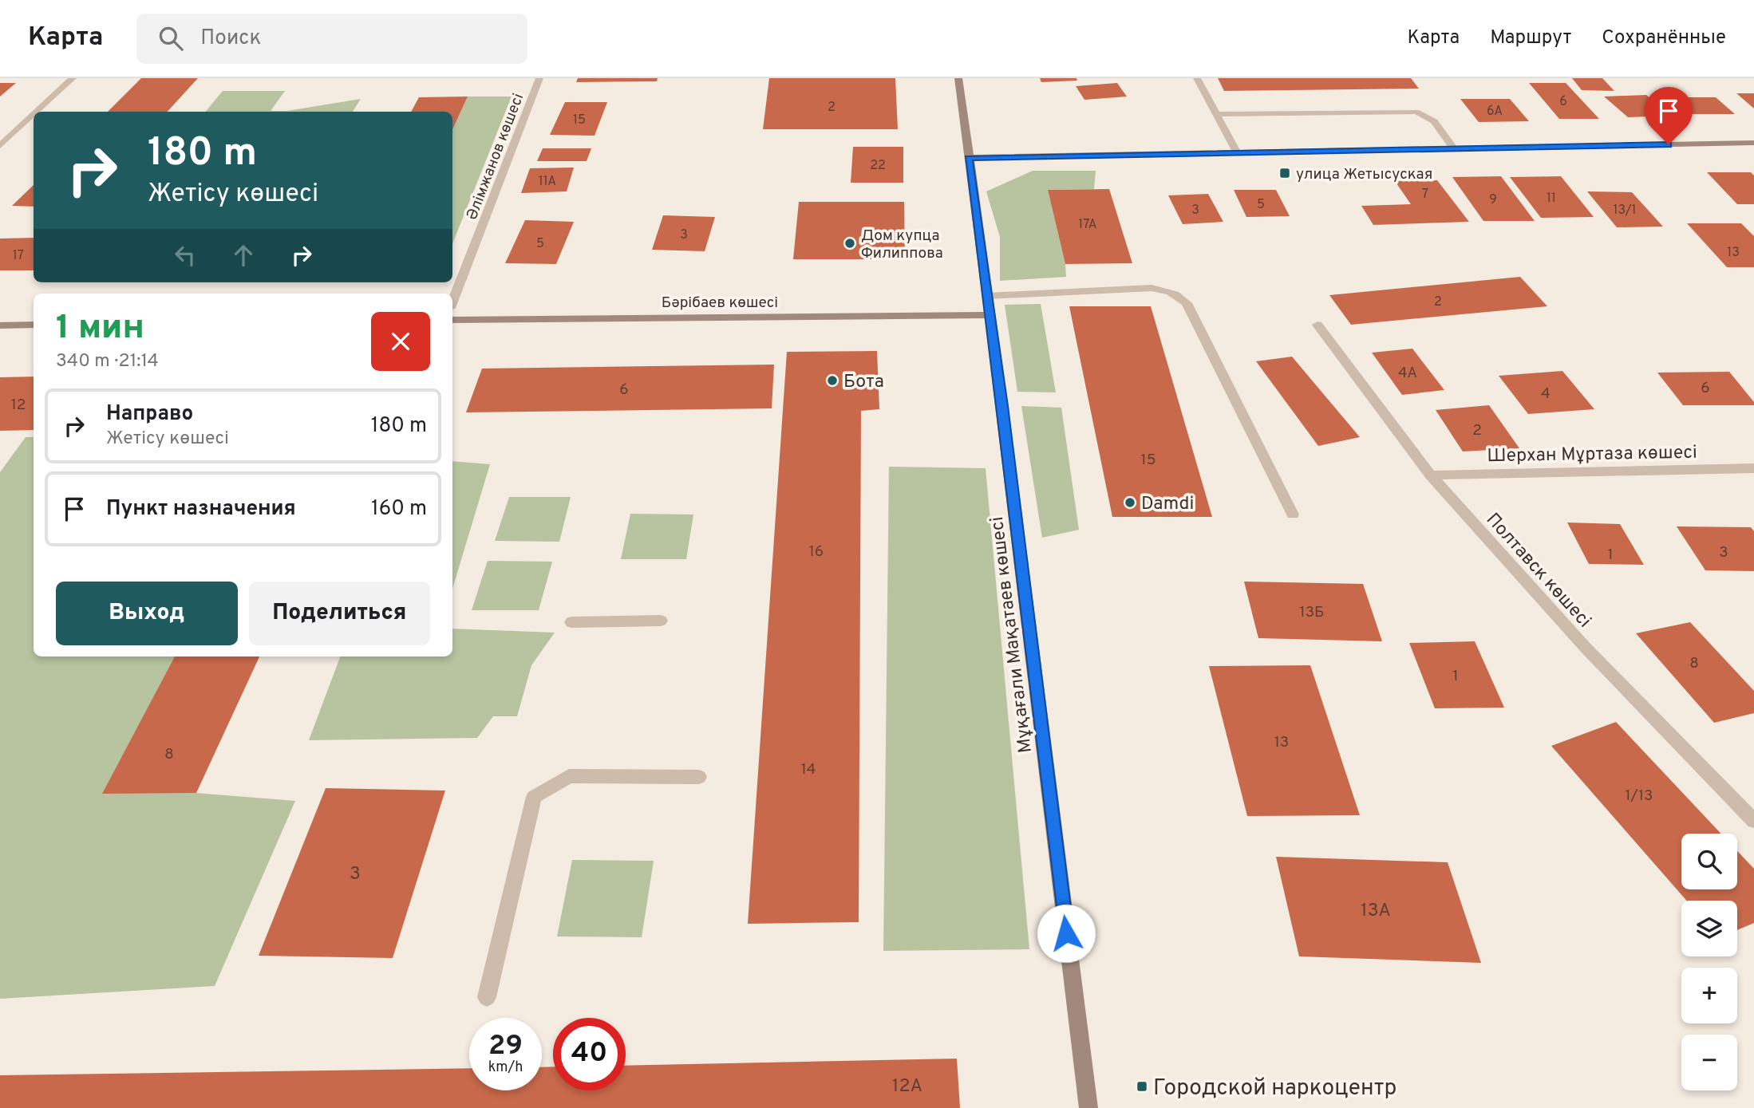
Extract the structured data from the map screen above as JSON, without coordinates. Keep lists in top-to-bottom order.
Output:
{
  "streets": {
    "street": [
      "Әлімжанов көшесі",
      "Бәрібаев көшесі",
      "Шерхан Мұртаза көшесі",
      "Полтавск көшесі",
      "Мұқағали Мақатаев көшесі"
    ]
  },
  "crossings": [
    ["Бәрібаев көшесі", "Мұқағали Мақатаев көшесі"],
    ["Шерхан Мұртаза көшесі", "Полтавск көшесі"]
  ],
  "places": {
    "transit": ["улица Жетысуская", "Городской наркоцентр"],
    "other": ["Дом купца Филиппова", "Бота", "Damdi"]
  },
  "house_numbers": [
    "6",
    "2",
    "6А",
    "15",
    "22",
    "11А",
    "7",
    "11",
    "9",
    "5",
    "3",
    "13/1",
    "17А",
    "3",
    "5",
    "13",
    "17",
    "2",
    "4А",
    "6",
    "6",
    "4",
    "12",
    "2",
    "15",
    "16",
    "3",
    "1",
    "13Б",
    "8",
    "1",
    "13",
    "8",
    "14",
    "1/13",
    "3",
    "13А",
    "12А"
  ],
  "page": {
    "header": "Карта",
    "search": "Поиск",
    "nav": ["Карта", "Маршрут", "Сохранённые"],
    "turn": ["180 m", "Жетісу көшесі"],
    "heading": ["1 мин", "340 m · 21:14"],
    "list": [
      {
        "name": "Направо",
        "note": "Жетісу көшесі",
        "value": "180 m"
      },
      {
        "name": "Пункт назначения",
        "value": "160 m"
      }
    ],
    "buttons": ["Выход", "Поделиться"],
    "map_buttons": ["+", "−"],
    "speed": "29 km/h",
    "limit": "40"
  }
}
